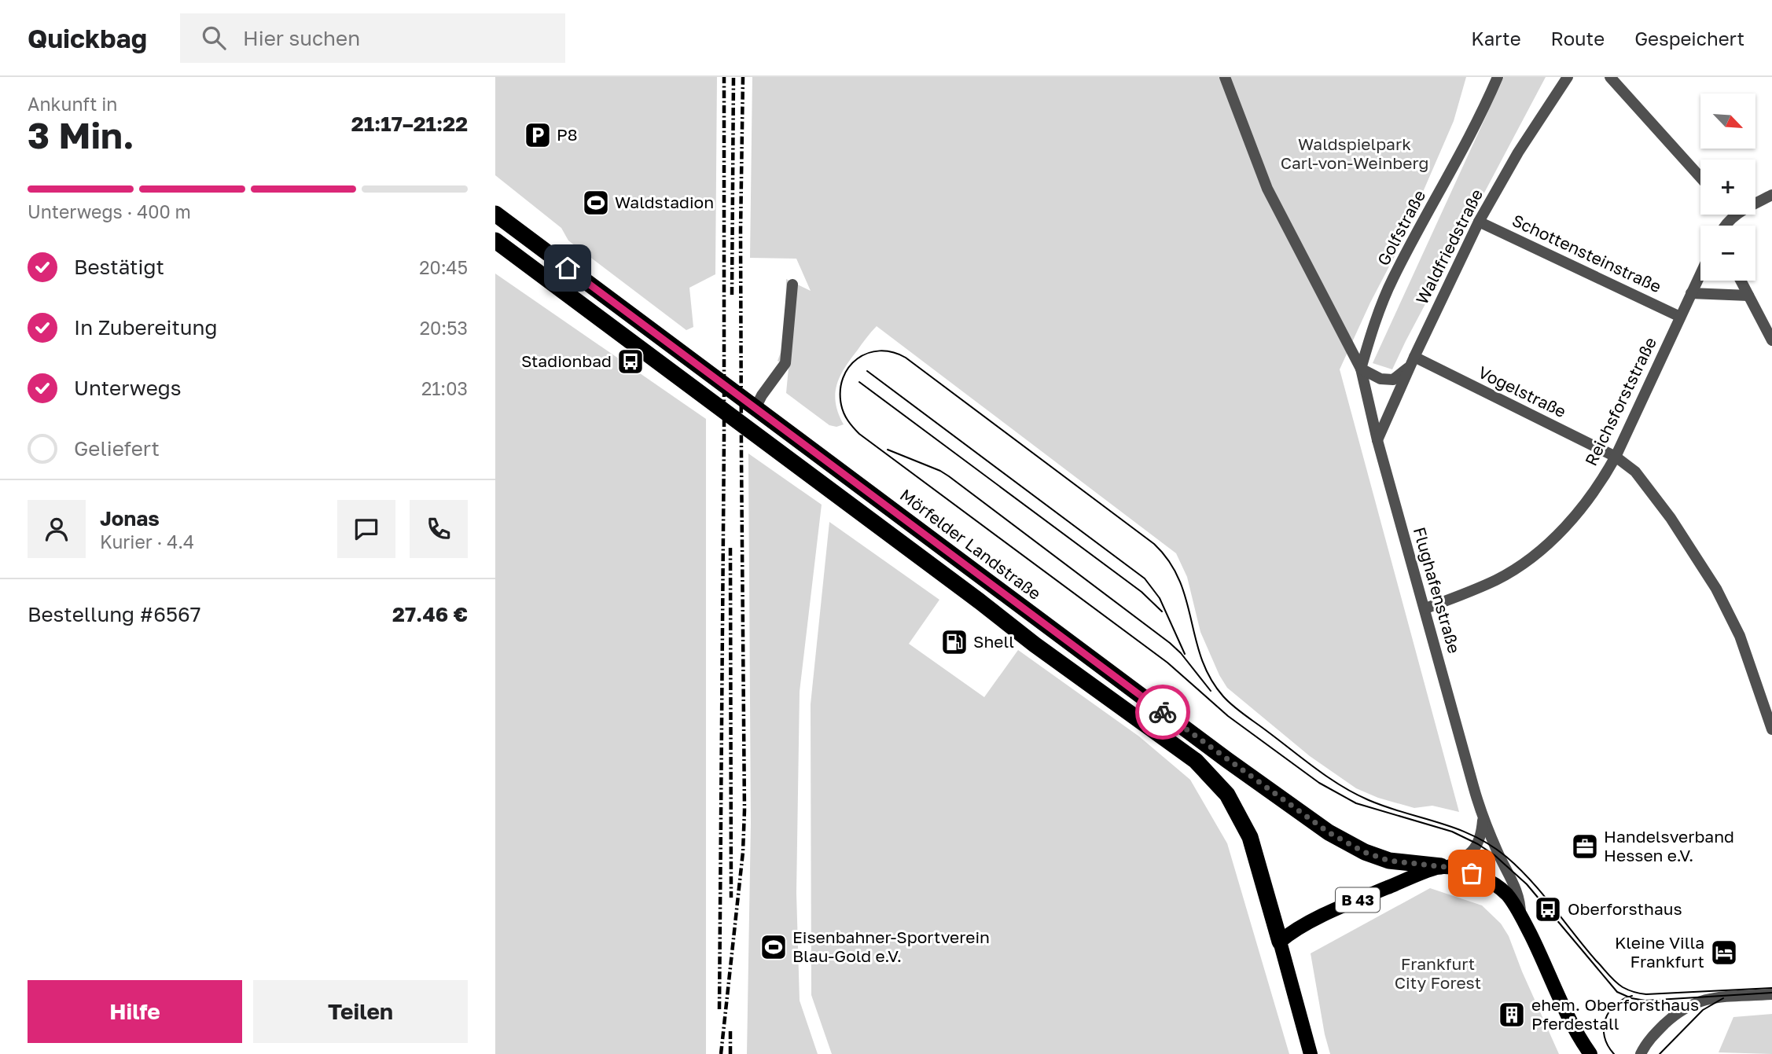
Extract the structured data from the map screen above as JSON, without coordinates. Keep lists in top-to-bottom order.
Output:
{
  "streets": {
    "highway": ["Mörfelder Landstraße"],
    "main road": ["B 43"],
    "street": [
      "Golfstraße",
      "Waldfriedstraße",
      "Schottensteinstraße",
      "Vogelstraße",
      "Reichsforststraße",
      "Flughafenstraße"
    ]
  },
  "crossings": [
    ["Golfstraße", "Flughafenstraße"],
    ["Waldfriedstraße", "Schottensteinstraße"],
    ["Waldfriedstraße", "Vogelstraße"],
    ["Waldfriedstraße", "Flughafenstraße"],
    ["Schottensteinstraße", "Reichsforststraße"],
    ["Vogelstraße", "Reichsforststraße"],
    ["Reichsforststraße", "Flughafenstraße"],
    ["Mörfelder Landstraße", "Flughafenstraße"],
    ["Mörfelder Landstraße", "B 43"],
    ["Flughafenstraße", "B 43"]
  ],
  "parks": ["Waldspielpark Carl-von-Weinberg", "Frankfurt City Forest"],
  "places": {
    "parking": ["P8"],
    "sports": ["Waldstadion", "Eisenbahner-Sportverein Blau-Gold e.V."],
    "bus stop": ["Stadionbad", "Oberforsthaus"],
    "fuel station": ["Shell"],
    "office": ["Handelsverband Hessen e.V."],
    "hotel": ["Kleine Villa Frankfurt"],
    "building": ["ehem. Oberforsthaus Pferdestall"]
  },
  "north": "bottom right",
  "page": {
    "header": "Quickbag",
    "search": "Hier suchen",
    "nav": ["Karte", "Route", "Gespeichert"],
    "heading": ["3 Min.", "Ankunft in", "21:17–21:22"],
    "panel": [
      "Jonas",
      "Kurier · 4.4",
      "Bestellung #6567",
      "27.46 €"
    ],
    "map_buttons": ["+", "−"],
    "bar": "Unterwegs · 400 m",
    "list": [
      ["Bestätigt", "20:45"],
      ["In Zubereitung", "20:53"],
      ["Unterwegs", "21:03"],
      "Geliefert"
    ],
    "buttons": ["Hilfe", "Teilen"]
  }
}
